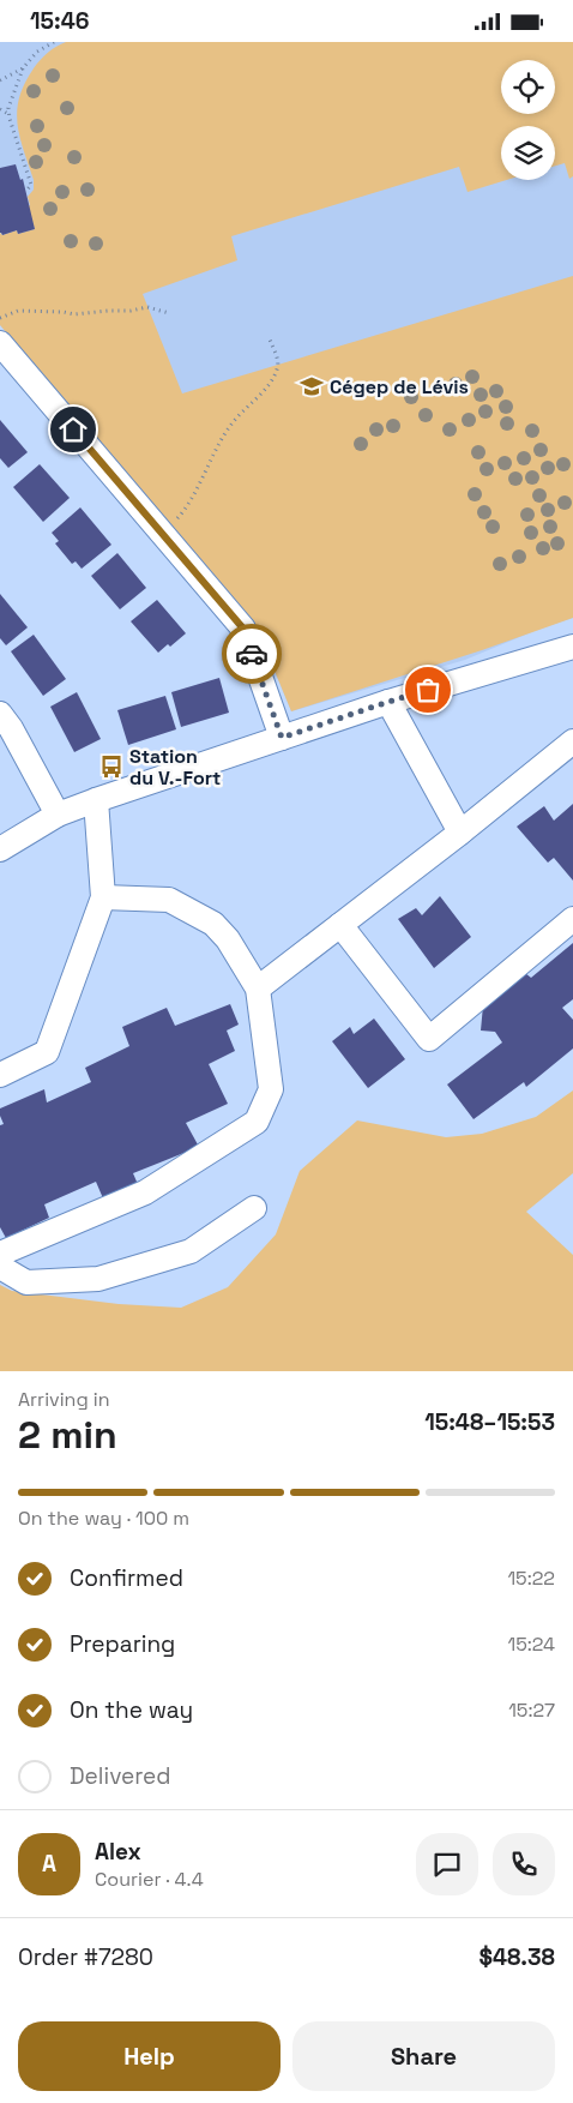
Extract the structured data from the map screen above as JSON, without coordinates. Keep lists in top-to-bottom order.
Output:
{
  "places": {
    "school or university": ["Cégep de Lévis"],
    "bus stop": ["Station du V.-Fort"]
  },
  "page": {
    "status": "15:46",
    "heading": ["2 min", "Arriving in", "15:48–15:53"],
    "panel": [
      "Alex",
      "Courier · 4.4",
      "Order #7280",
      "$48.38"
    ],
    "bar": "On the way · 100 m",
    "list": [
      ["Confirmed", "15:22"],
      ["Preparing", "15:24"],
      ["On the way", "15:27"],
      "Delivered"
    ],
    "round": "A",
    "buttons": ["Help", "Share"]
  }
}
